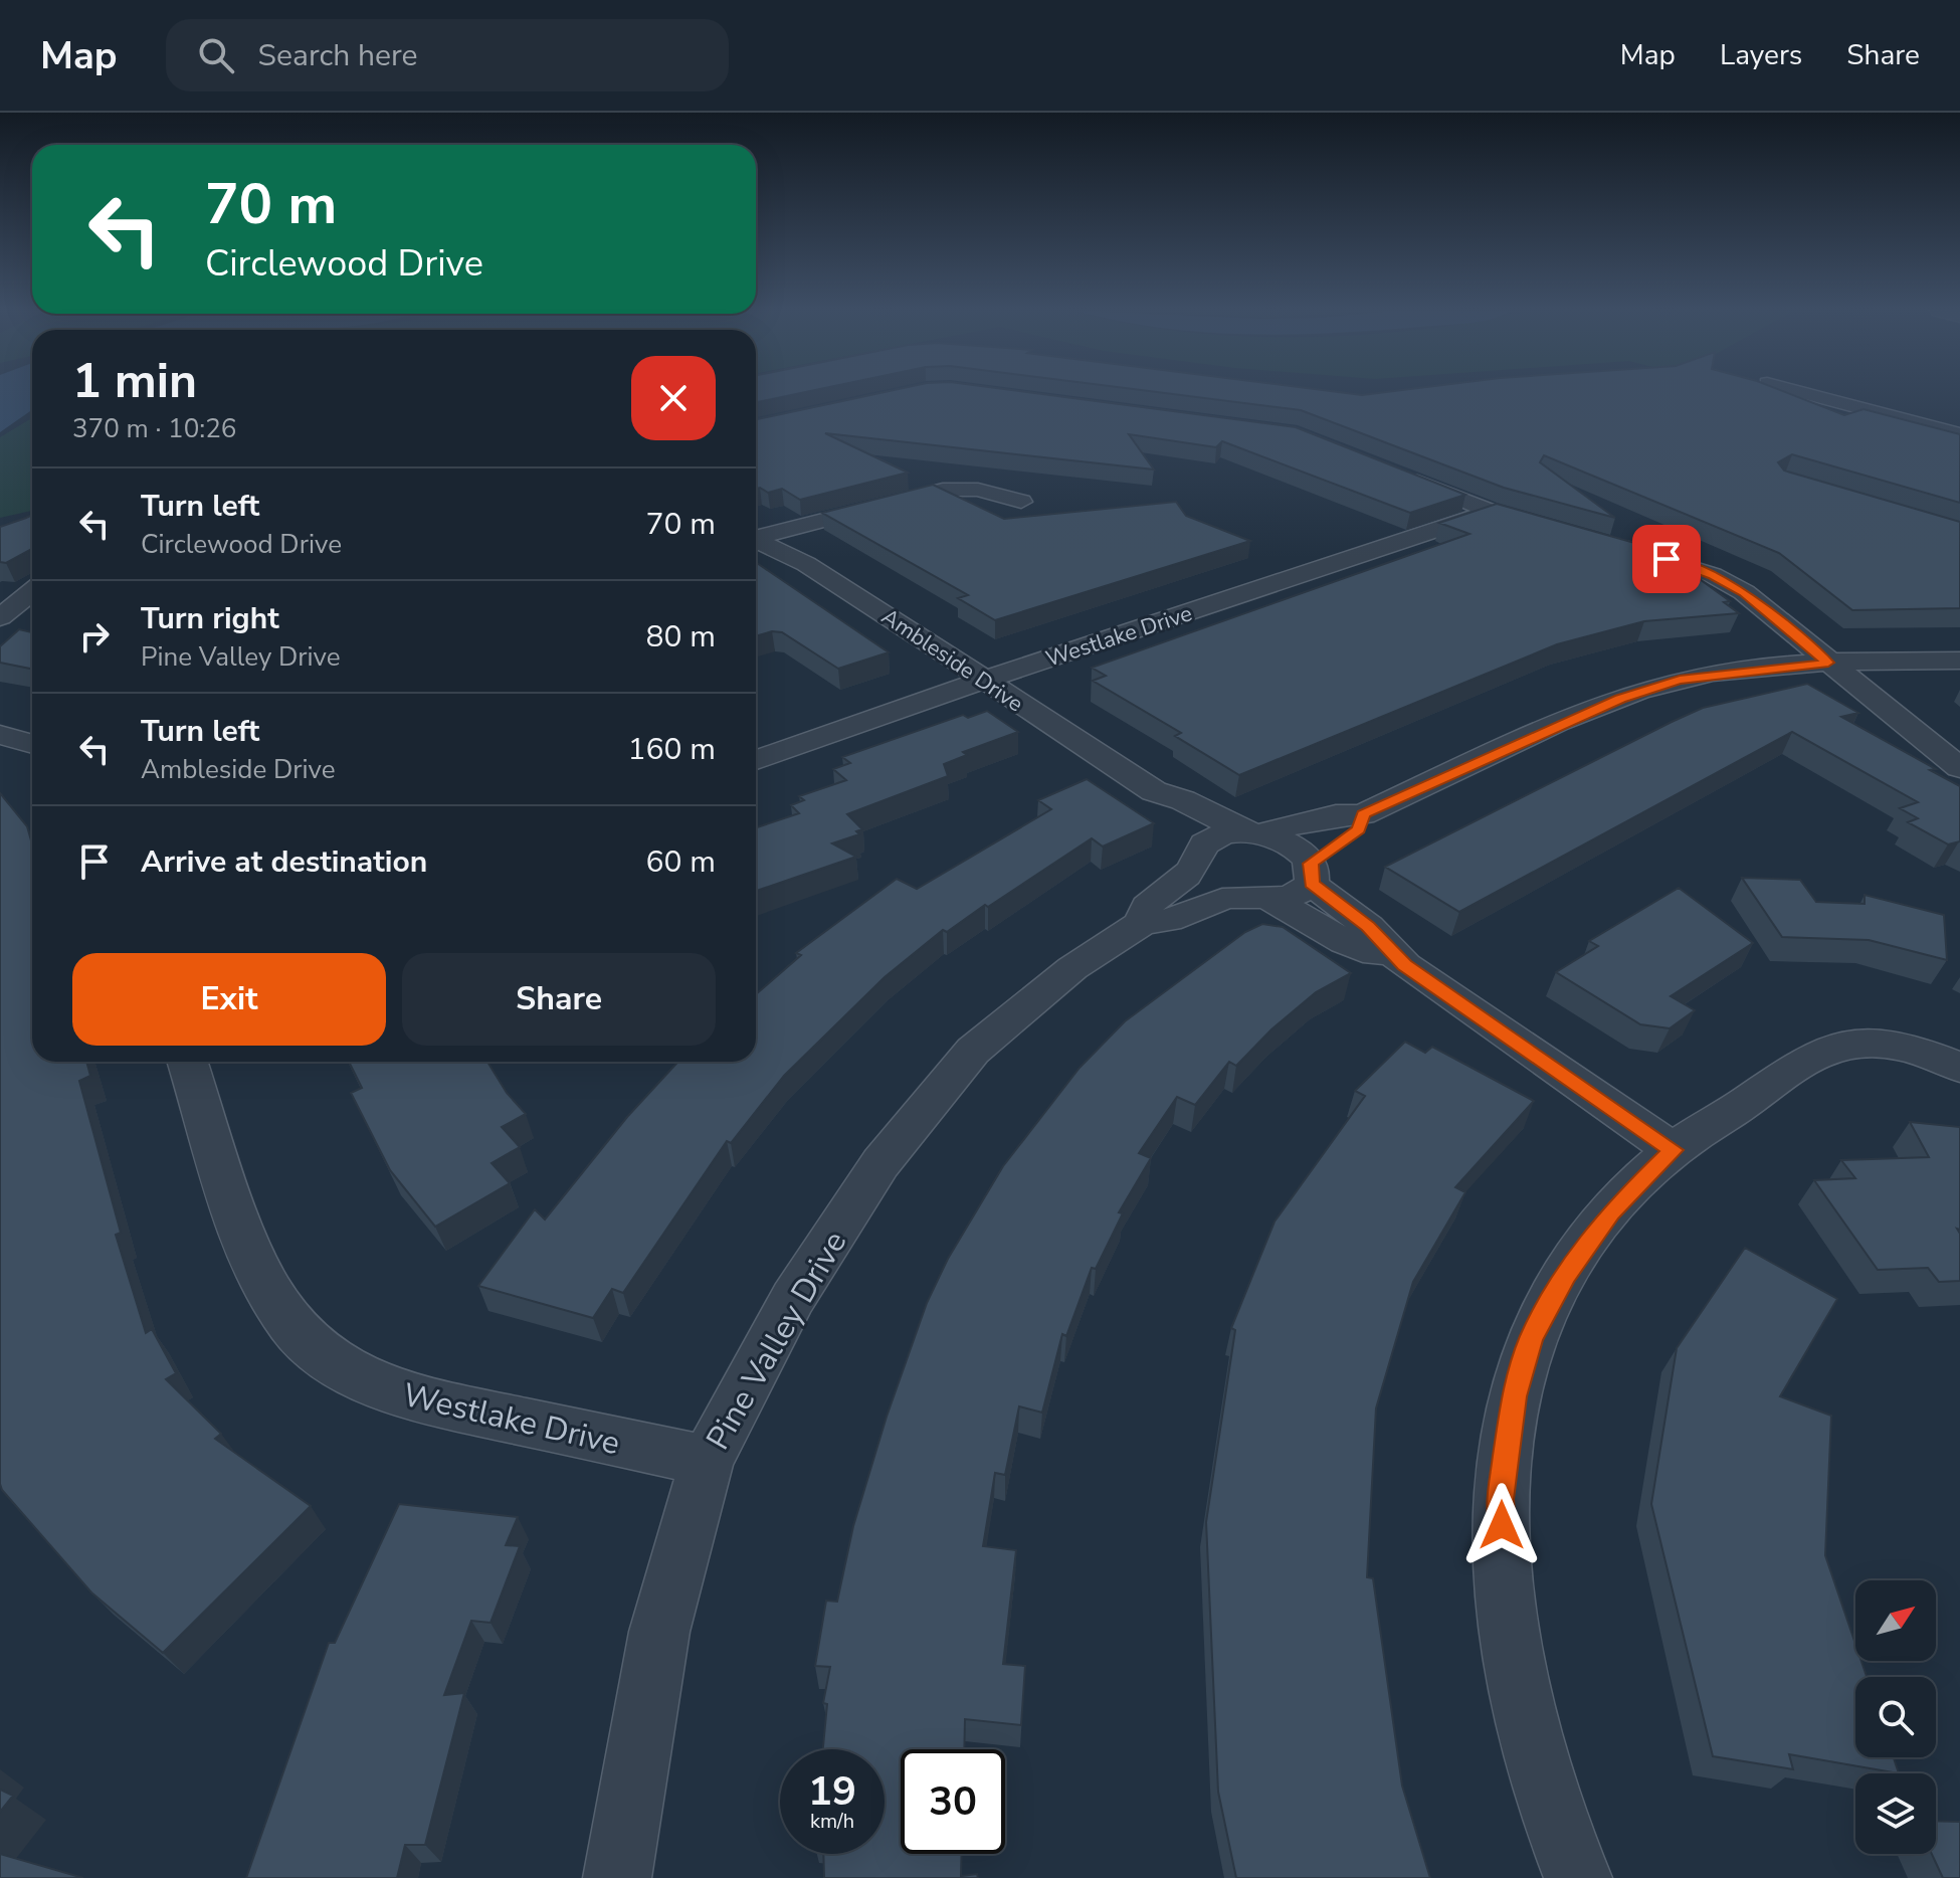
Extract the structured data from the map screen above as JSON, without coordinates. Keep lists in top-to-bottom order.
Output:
{
  "streets": {
    "street": ["Westlake Drive", "Ambleside Drive", "Pine Valley Drive"]
  },
  "crossings": [
    ["Westlake Drive", "Ambleside Drive"],
    ["Westlake Drive", "Pine Valley Drive"],
    ["Ambleside Drive", "Pine Valley Drive"]
  ],
  "north": "top right",
  "page": {
    "header": "Map",
    "search": "Search here",
    "nav": ["Map", "Layers", "Share"],
    "turn": ["70 m", "Circlewood Drive"],
    "heading": ["1 min", "370 m · 10:26"],
    "list": [
      {
        "name": "Turn left",
        "note": "Circlewood Drive",
        "value": "70 m"
      },
      {
        "name": "Turn right",
        "note": "Pine Valley Drive",
        "value": "80 m"
      },
      {
        "name": "Turn left",
        "note": "Ambleside Drive",
        "value": "160 m"
      },
      {
        "name": "Arrive at destination",
        "value": "60 m"
      }
    ],
    "buttons": ["Exit", "Share"],
    "speed": "19 km/h",
    "limit": "30"
  }
}
